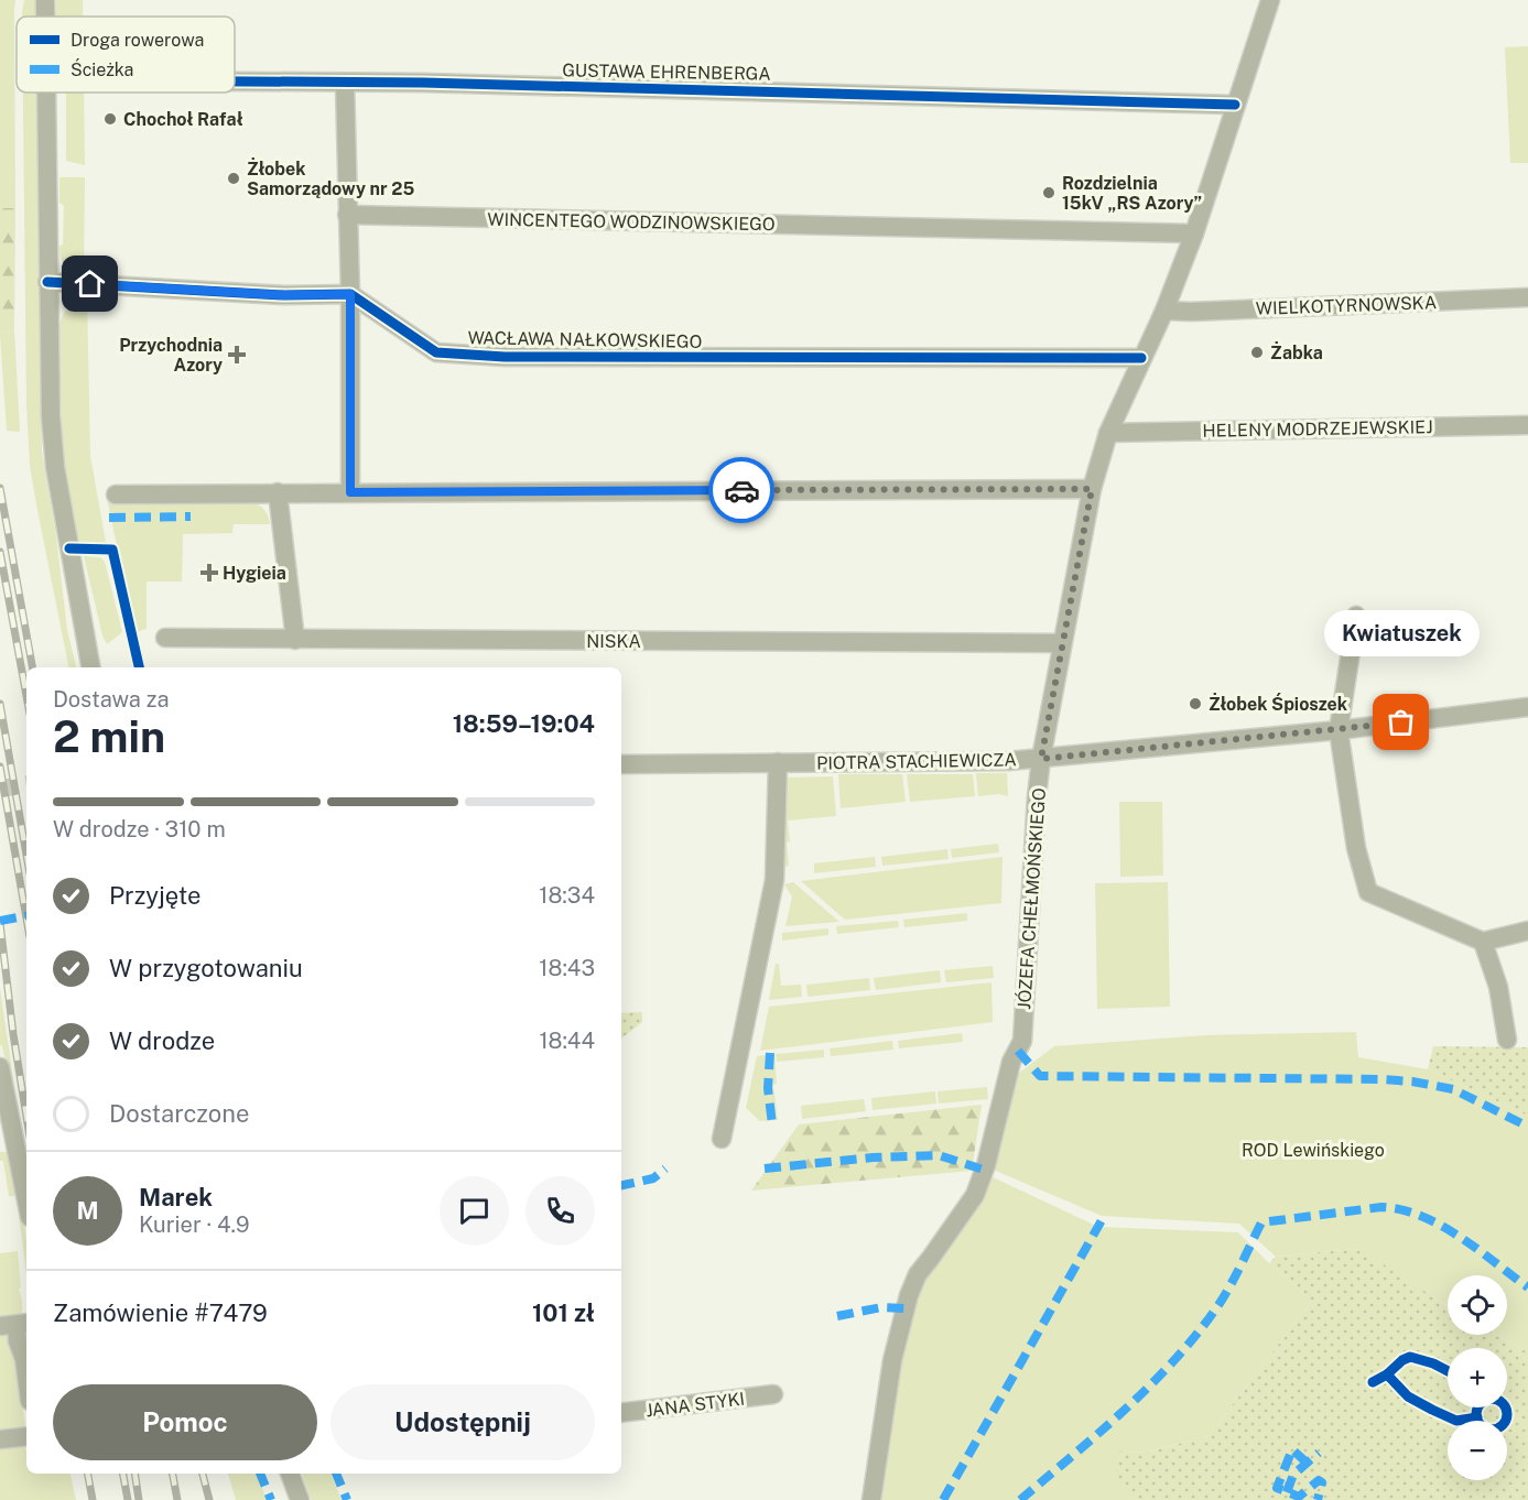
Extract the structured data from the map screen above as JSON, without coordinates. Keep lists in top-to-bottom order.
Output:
{
  "streets": {
    "street": [
      "GUSTAWA EHRENBERGA",
      "WINCENTEGO WODZINOWSKIEGO",
      "WIELKOTYRNOWSKA",
      "WACŁAWA NAŁKOWSKIEGO",
      "HELENY MODRZEJEWSKIEJ",
      "NISKA",
      "PIOTRA STACHIEWICZA",
      "JÓZEFA CHEŁMOŃSKIEGO",
      "JANA STYKI"
    ]
  },
  "crossings": [
    ["GUSTAWA EHRENBERGA", "JÓZEFA CHEŁMOŃSKIEGO"],
    ["WINCENTEGO WODZINOWSKIEGO", "JÓZEFA CHEŁMOŃSKIEGO"],
    ["WIELKOTYRNOWSKA", "JÓZEFA CHEŁMOŃSKIEGO"],
    ["WACŁAWA NAŁKOWSKIEGO", "JÓZEFA CHEŁMOŃSKIEGO"],
    ["HELENY MODRZEJEWSKIEJ", "JÓZEFA CHEŁMOŃSKIEGO"],
    ["NISKA", "JÓZEFA CHEŁMOŃSKIEGO"],
    ["PIOTRA STACHIEWICZA", "JÓZEFA CHEŁMOŃSKIEGO"]
  ],
  "parks": ["ROD Lewińskiego"],
  "places": {
    "other": [
      "Chochoł Rafał",
      "Żłobek Samorządowy nr 25",
      "Rozdzielnia 15kV „RS Azory”",
      "Żabka",
      "Żłobek Śpioszek",
      "Kwiatuszek"
    ],
    "health": ["Przychodnia Azory", "Hygieia"]
  },
  "legend": ["Droga rowerowa", "Ścieżka"],
  "page": {
    "bubble": "Kwiatuszek",
    "heading": ["2 min", "Dostawa za", "18:59–19:04"],
    "panel": [
      "Marek",
      "Kurier · 4.9",
      "Zamówienie #7479",
      "101 zł"
    ],
    "bar": "W drodze · 310 m",
    "list": [
      ["Przyjęte", "18:34"],
      ["W przygotowaniu", "18:43"],
      ["W drodze", "18:44"],
      "Dostarczone"
    ],
    "round": "M",
    "map_buttons": ["+", "−"],
    "buttons": ["Pomoc", "Udostępnij"]
  }
}
